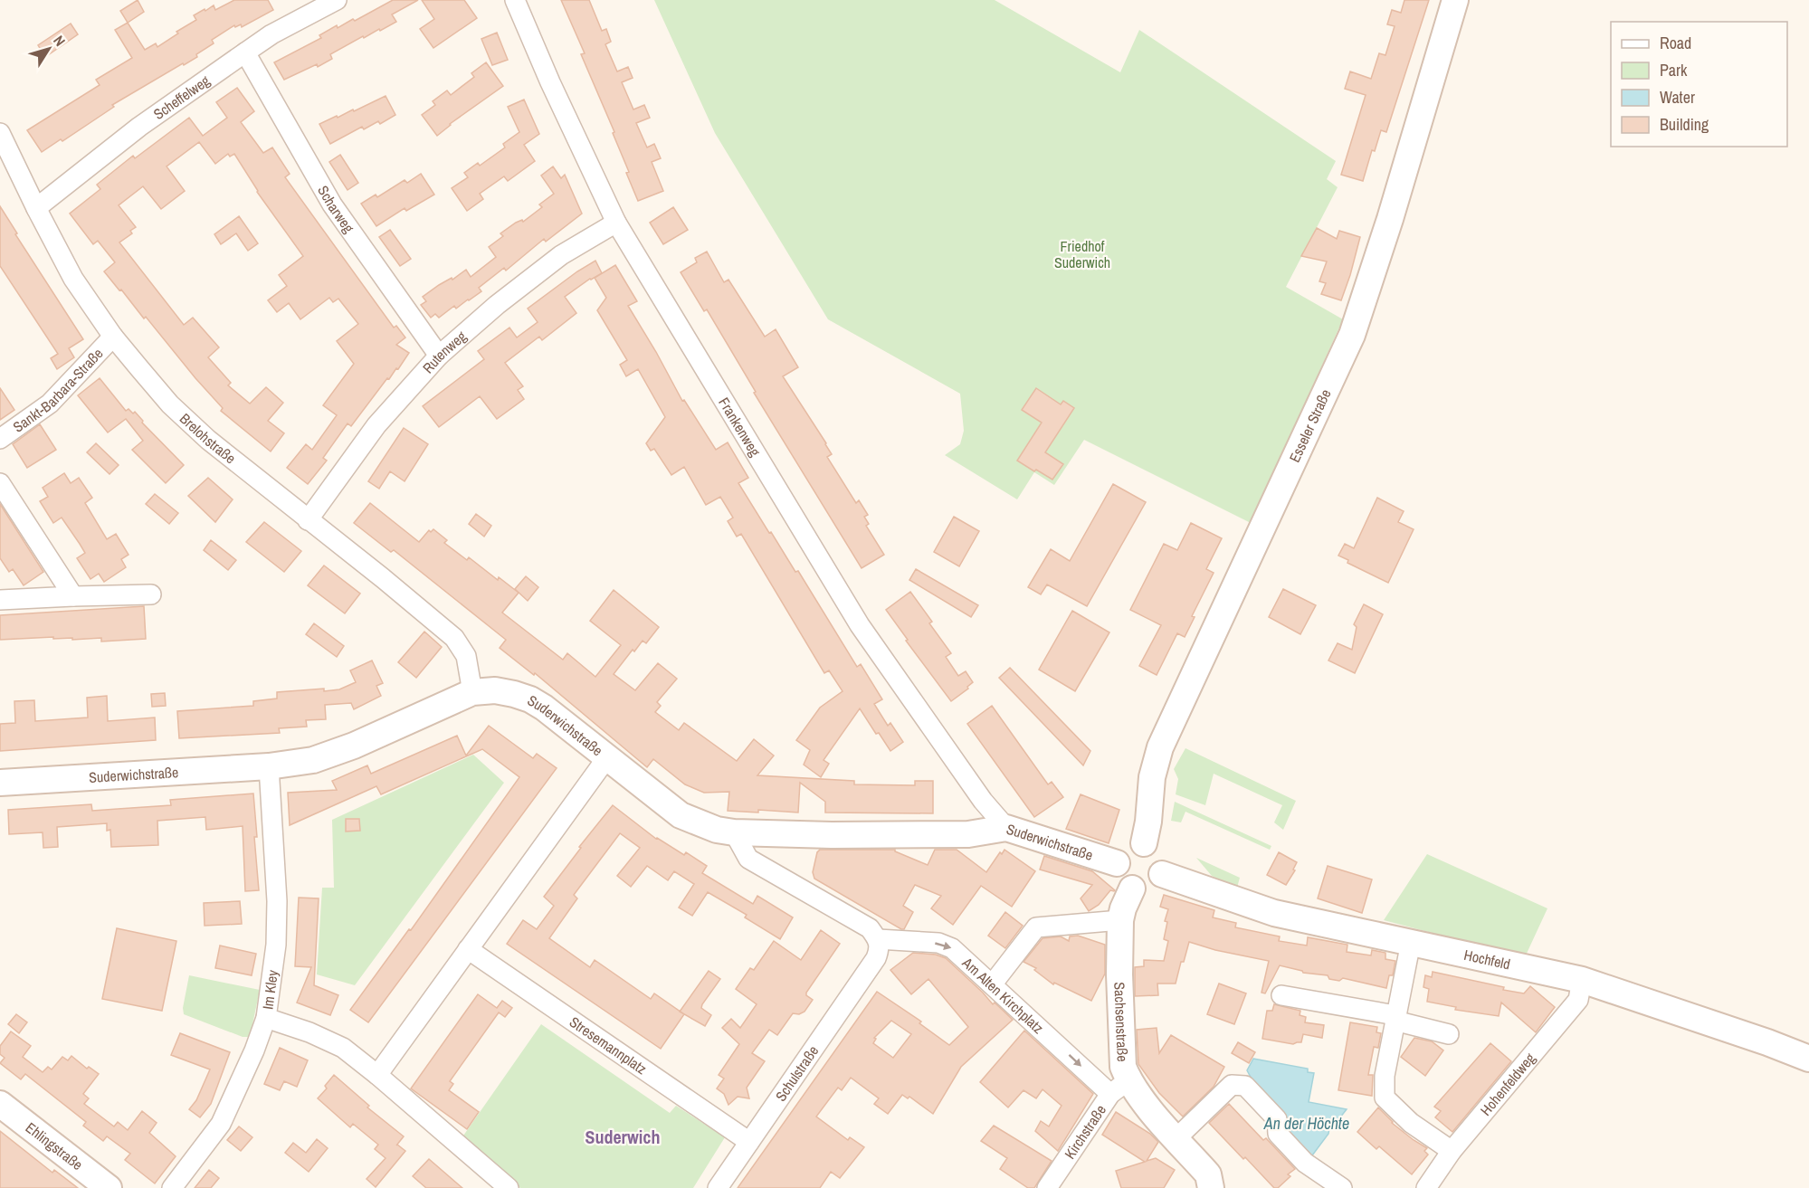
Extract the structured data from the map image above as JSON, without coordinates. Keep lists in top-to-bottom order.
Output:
{
  "streets": {
    "main road": [
      "Esseler Straße",
      "Suderwichstraße",
      "Hochfeld",
      "Sachsenstraße",
      "Ehlingstraße"
    ],
    "street": [
      "Scheffelweg",
      "Scharweg",
      "Rutenweg",
      "Sankt-Barbara-Straße",
      "Frankenweg",
      "Brelohstraße",
      "Im Kley",
      "Am Alten Kirchplatz",
      "Stresemannplatz",
      "Schulstraße",
      "Hohenfeldweg",
      "Kirchstraße"
    ]
  },
  "crossings": [
    ["Scheffelweg", "Scharweg"],
    ["Scheffelweg", "Brelohstraße"],
    ["Scharweg", "Rutenweg"],
    ["Rutenweg", "Frankenweg"],
    ["Rutenweg", "Brelohstraße"],
    ["Sankt-Barbara-Straße", "Brelohstraße"],
    ["Frankenweg", "Suderwichstraße"],
    ["Esseler Straße", "Suderwichstraße"],
    ["Esseler Straße", "Hochfeld"],
    ["Esseler Straße", "Sachsenstraße"],
    ["Brelohstraße", "Suderwichstraße"],
    ["Suderwichstraße", "Hochfeld"],
    ["Suderwichstraße", "Im Kley"],
    ["Suderwichstraße", "Sachsenstraße"],
    ["Hochfeld", "Sachsenstraße"],
    ["Hochfeld", "Hohenfeldweg"],
    ["Am Alten Kirchplatz", "Sachsenstraße"],
    ["Am Alten Kirchplatz", "Schulstraße"],
    ["Am Alten Kirchplatz", "Kirchstraße"],
    ["Sachsenstraße", "Kirchstraße"],
    ["Stresemannplatz", "Schulstraße"]
  ],
  "one_way": ["Am Alten Kirchplatz"],
  "districts": ["Suderwich"],
  "water": ["An der Höchte"],
  "parks": ["Friedhof Suderwich"],
  "legend": [
    "Road",
    "Park",
    "Water",
    "Building"
  ],
  "north": "top right"
}
